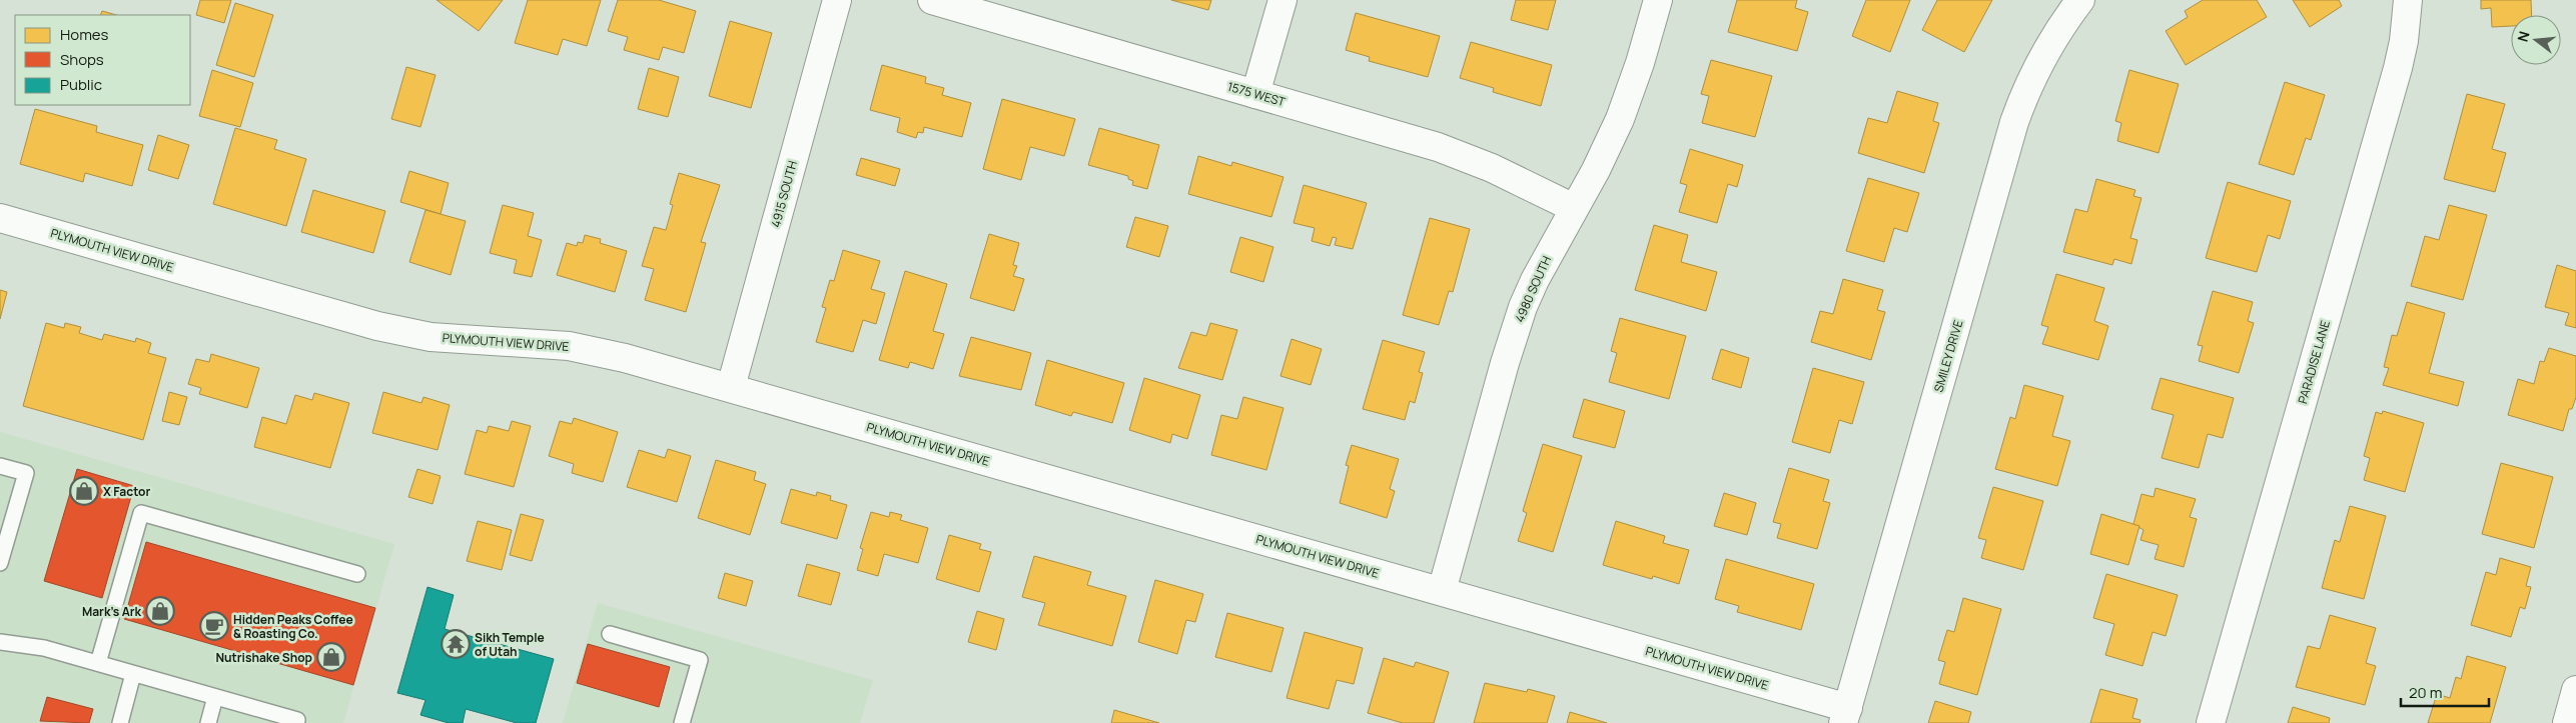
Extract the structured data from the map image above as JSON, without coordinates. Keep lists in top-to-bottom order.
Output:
{
  "streets": {
    "street": [
      "1575 WEST",
      "4915 SOUTH",
      "PLYMOUTH VIEW DRIVE",
      "4980 SOUTH",
      "SMILEY DRIVE",
      "PARADISE LANE"
    ]
  },
  "crossings": [
    ["1575 WEST", "4980 SOUTH"],
    ["4915 SOUTH", "PLYMOUTH VIEW DRIVE"],
    ["PLYMOUTH VIEW DRIVE", "4980 SOUTH"],
    ["PLYMOUTH VIEW DRIVE", "SMILEY DRIVE"]
  ],
  "places": {
    "shop": ["X Factor", "Mark's Ark", "Nutrishake Shop"],
    "cafe": ["Hidden Peaks Coffee & Roasting Co."],
    "temple": ["Sikh Temple of Utah"]
  },
  "legend": ["Homes", "Shops", "Public"],
  "scale_bar": "20 m",
  "north": "left"
}
